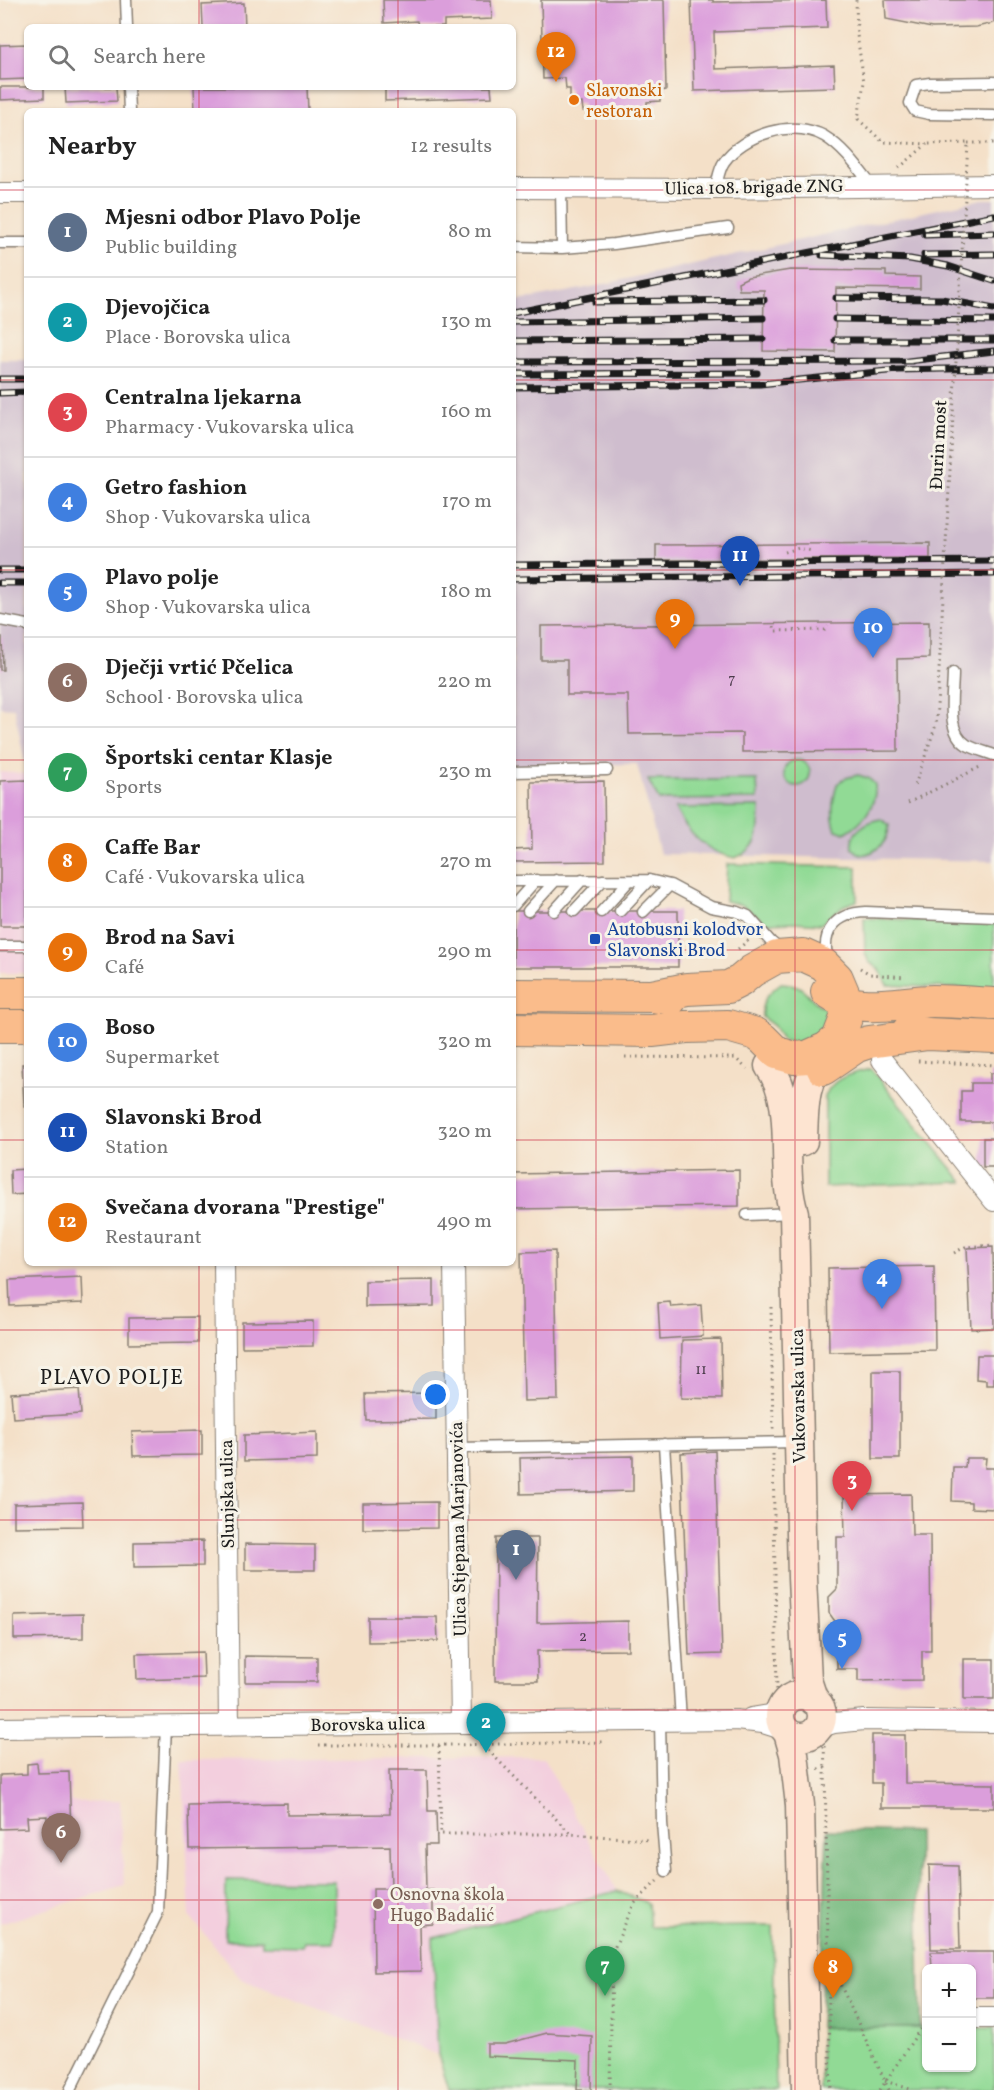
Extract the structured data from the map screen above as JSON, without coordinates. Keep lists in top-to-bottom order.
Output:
{
  "streets": {
    "main road": ["Vukovarska ulica"],
    "street": [
      "Ulica 108. brigade ZNG",
      "Slunjska ulica",
      "Ulica Stjepana Marjanovića",
      "Borovska ulica"
    ],
    "path": ["Đurin most"]
  },
  "crossings": [
    ["Vukovarska ulica", "Borovska ulica"],
    ["Slunjska ulica", "Borovska ulica"],
    ["Ulica Stjepana Marjanovića", "Borovska ulica"]
  ],
  "districts": ["PLAVO POLJE"],
  "places": {
    "other": ["Slavonski restoran", "Osnovna škola Hugo Badalić"],
    "transit": ["Autobusni kolodvor Slavonski Brod"]
  },
  "house_numbers": ["7", "11", "2"],
  "page": {
    "search": "Search here",
    "pins": [
      "12",
      "11",
      "9",
      "10",
      "4",
      "3",
      "1",
      "5",
      "2",
      "6",
      "7",
      "8"
    ],
    "heading": ["Nearby", "12 results"],
    "list": [
      {
        "mark": "1",
        "name": "Mjesni odbor Plavo Polje",
        "note": "Public building",
        "value": "80 m"
      },
      {
        "mark": "2",
        "name": "Djevojčica",
        "note": "Place · Borovska ulica",
        "value": "130 m"
      },
      {
        "mark": "3",
        "name": "Centralna ljekarna",
        "note": "Pharmacy · Vukovarska ulica",
        "value": "160 m"
      },
      {
        "mark": "4",
        "name": "Getro fashion",
        "note": "Shop · Vukovarska ulica",
        "value": "170 m"
      },
      {
        "mark": "5",
        "name": "Plavo polje",
        "note": "Shop · Vukovarska ulica",
        "value": "180 m"
      },
      {
        "mark": "6",
        "name": "Dječji vrtić Pčelica",
        "note": "School · Borovska ulica",
        "value": "220 m"
      },
      {
        "mark": "7",
        "name": "Športski centar Klasje",
        "note": "Sports",
        "value": "230 m"
      },
      {
        "mark": "8",
        "name": "Caffe Bar",
        "note": "Café · Vukovarska ulica",
        "value": "270 m"
      },
      {
        "mark": "9",
        "name": "Brod na Savi",
        "note": "Café",
        "value": "290 m"
      },
      {
        "mark": "10",
        "name": "Boso",
        "note": "Supermarket",
        "value": "320 m"
      },
      {
        "mark": "11",
        "name": "Slavonski Brod",
        "note": "Station",
        "value": "320 m"
      },
      {
        "mark": "12",
        "name": "Svečana dvorana \"Prestige\"",
        "note": "Restaurant",
        "value": "490 m"
      }
    ],
    "map_buttons": ["+", "−"]
  }
}
